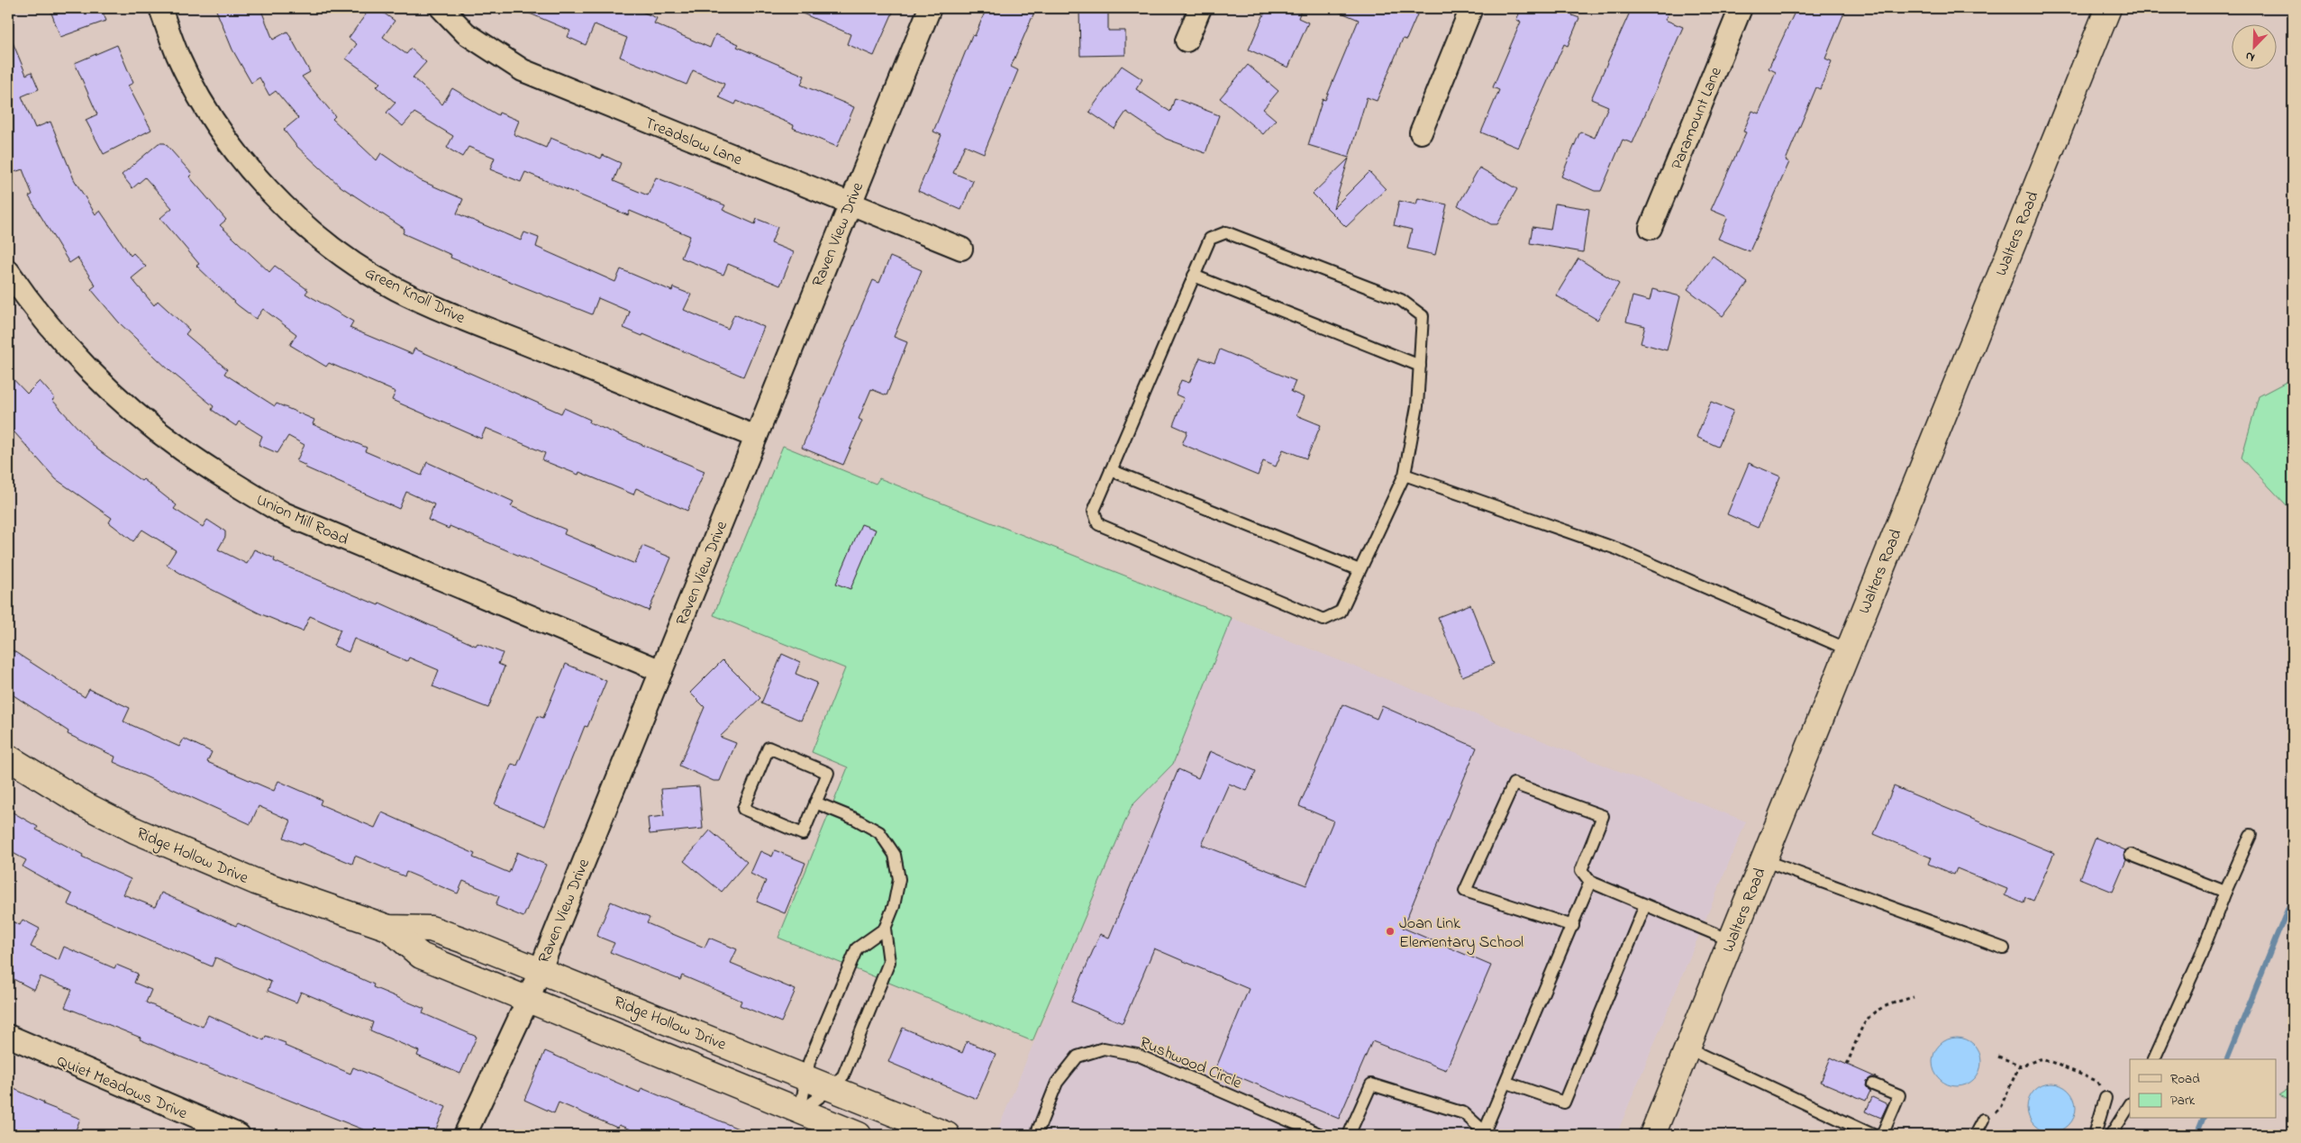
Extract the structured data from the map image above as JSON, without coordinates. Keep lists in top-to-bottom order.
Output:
{
  "streets": {
    "street": [
      "Paramount Lane",
      "Treadslow Lane",
      "Walters Road",
      "Raven View Drive",
      "Green Knoll Drive",
      "Union Mill Road",
      "Ridge Hollow Drive",
      "Quiet Meadows Drive"
    ],
    "lane": ["Rushwood Circle"]
  },
  "crossings": [
    ["Treadslow Lane", "Raven View Drive"],
    ["Raven View Drive", "Green Knoll Drive"],
    ["Raven View Drive", "Union Mill Road"],
    ["Raven View Drive", "Ridge Hollow Drive"]
  ],
  "places": ["Joan Link Elementary School"],
  "legend": ["Road", "Park"],
  "north": "bottom left"
}
